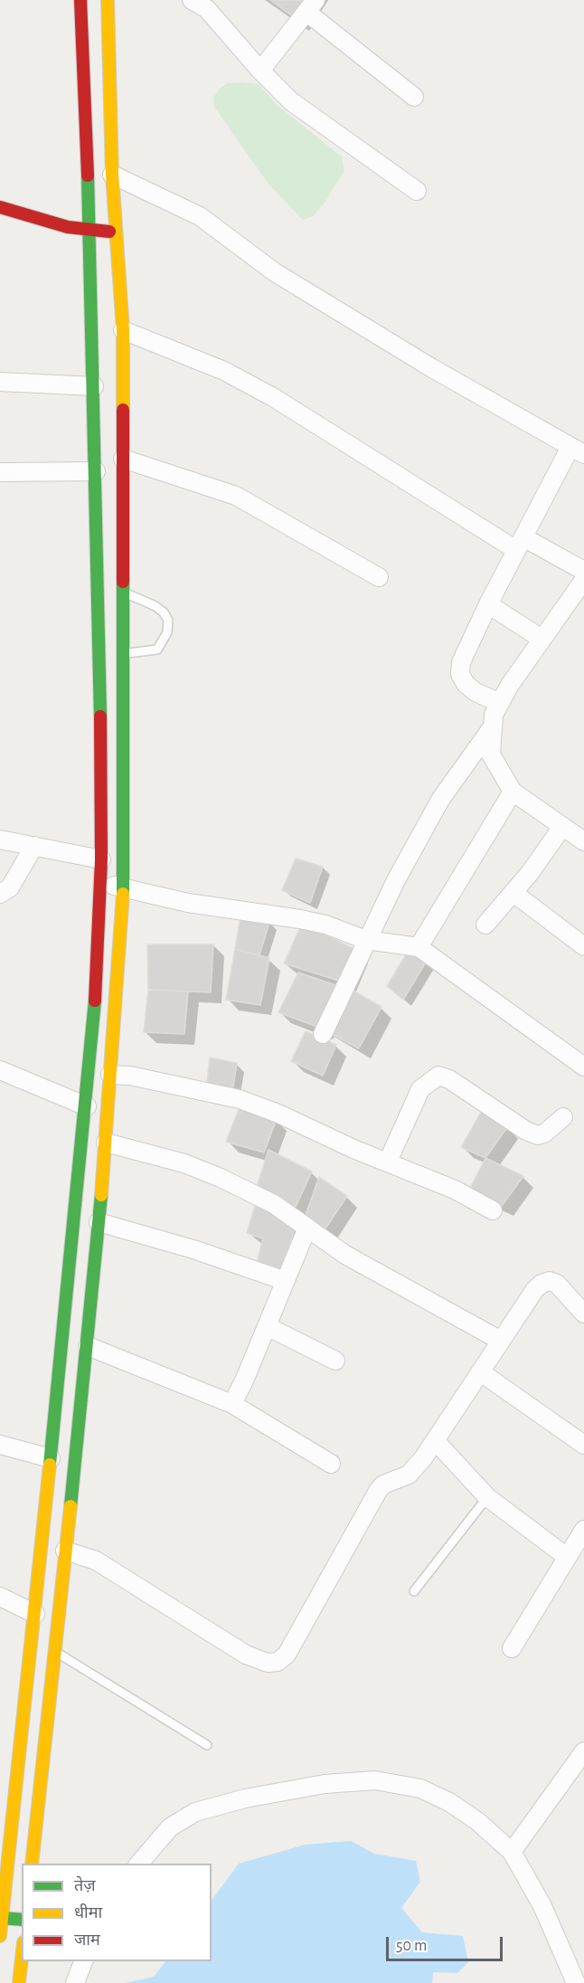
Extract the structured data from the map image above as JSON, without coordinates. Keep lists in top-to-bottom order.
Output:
{
  "legend": ["तेज़", "धीमा", "जाम"],
  "scale_bar": "50 m"
}
